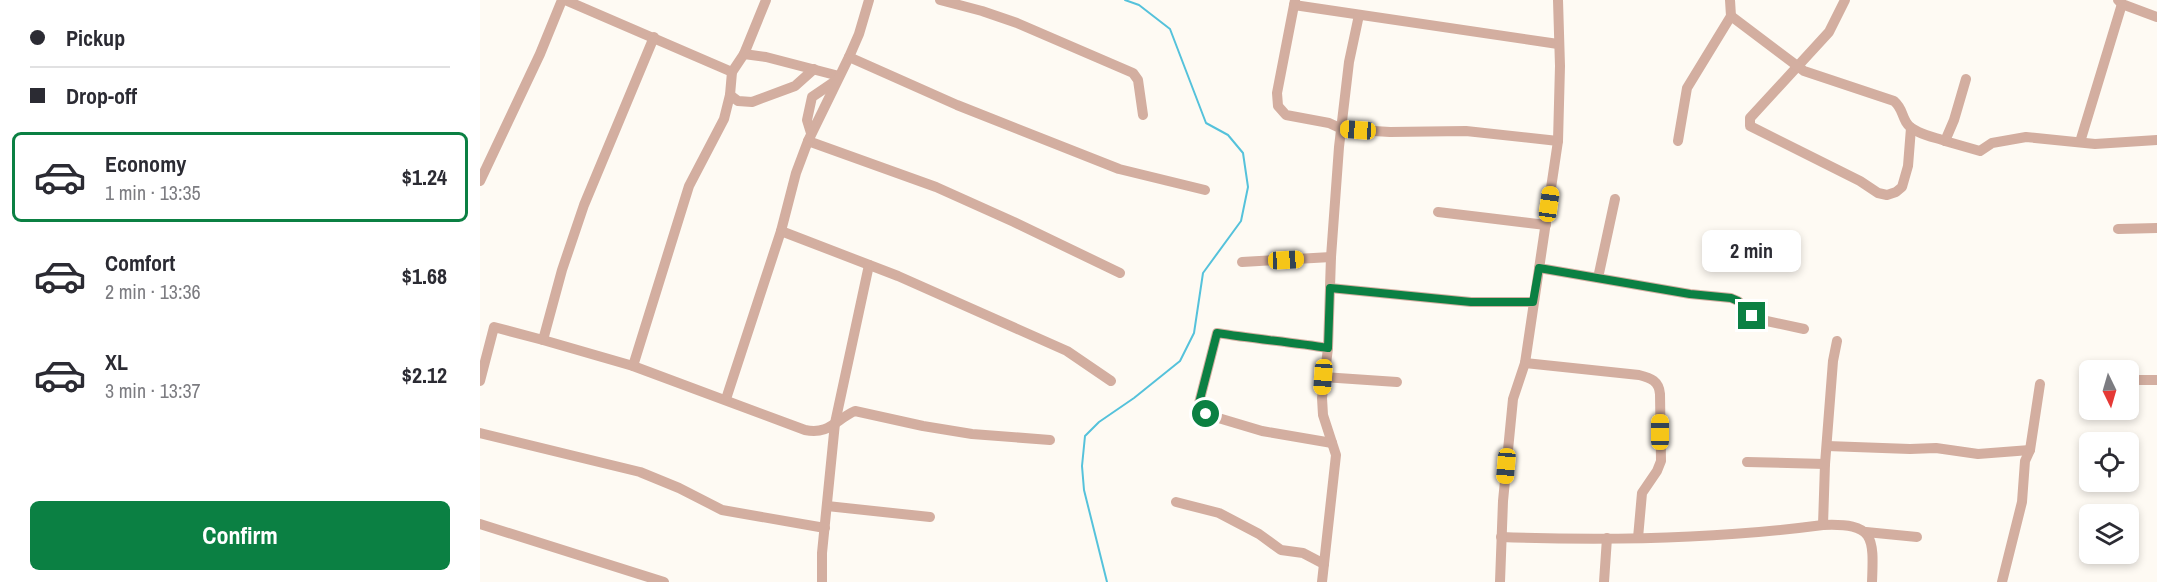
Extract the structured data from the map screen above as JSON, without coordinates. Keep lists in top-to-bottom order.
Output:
{
  "north": "bottom",
  "page": {
    "banner": ["Pickup", "Drop-off"],
    "list": [
      {
        "name": "Economy",
        "note": "1 min · 13:35",
        "value": "$1.24"
      },
      {
        "name": "Comfort",
        "note": "2 min · 13:36",
        "value": "$1.68"
      },
      {
        "name": "XL",
        "note": "3 min · 13:37",
        "value": "$2.12"
      }
    ],
    "bubble": "2 min",
    "buttons": "Confirm"
  }
}
